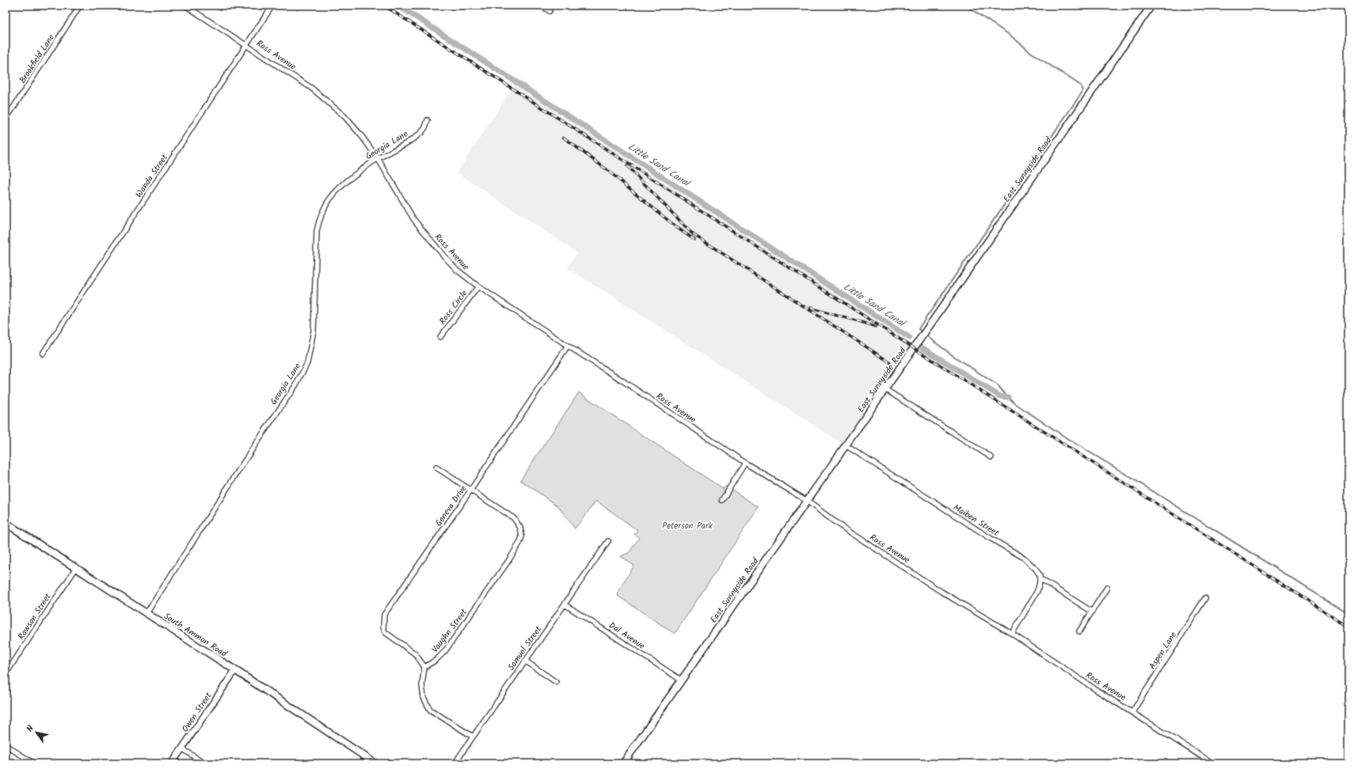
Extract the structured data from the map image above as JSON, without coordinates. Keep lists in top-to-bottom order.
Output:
{
  "streets": {
    "main road": ["East Sunnyside Road", "South Ammon Road"],
    "street": [
      "Ross Avenue",
      "Brookfield Lane",
      "Georgia Lane",
      "Wanda Street",
      "Ross Circle",
      "Geneva Drive",
      "Maiben Street",
      "Rawson Street",
      "Vaughn Street",
      "Dal Avenue",
      "Samuel Street",
      "Aspen Lane",
      "Owen Street"
    ]
  },
  "crossings": [
    ["Ross Avenue", "Georgia Lane"],
    ["Ross Avenue", "East Sunnyside Road"],
    ["Ross Avenue", "Wanda Street"],
    ["Ross Avenue", "Ross Circle"],
    ["Ross Avenue", "Geneva Drive"],
    ["Ross Avenue", "Aspen Lane"],
    ["Georgia Lane", "South Ammon Road"],
    ["East Sunnyside Road", "Maiben Street"],
    ["East Sunnyside Road", "Dal Avenue"],
    ["Geneva Drive", "Vaughn Street"],
    ["Rawson Street", "South Ammon Road"],
    ["South Ammon Road", "Owen Street"],
    ["Dal Avenue", "Samuel Street"]
  ],
  "water": ["Little Sand Canal"],
  "parks": ["Peterson Park"],
  "north": "top left"
}
